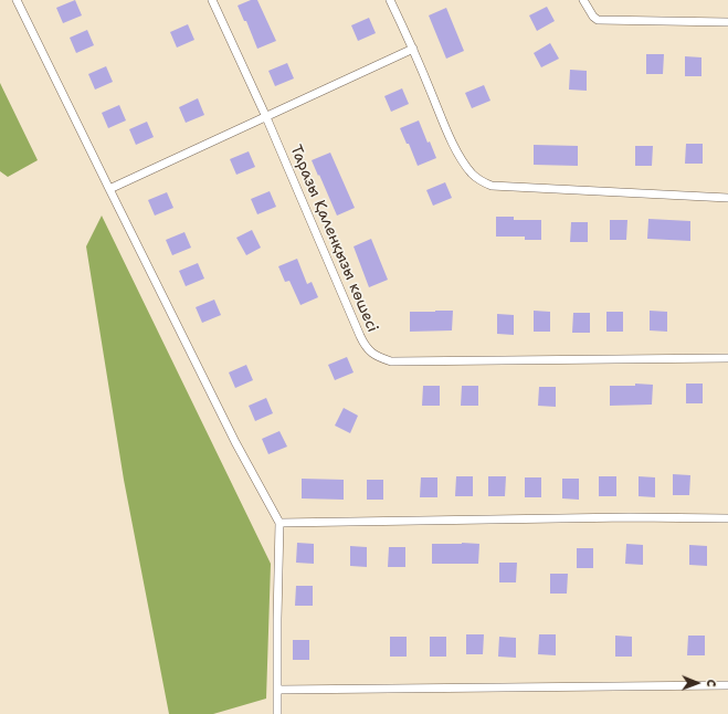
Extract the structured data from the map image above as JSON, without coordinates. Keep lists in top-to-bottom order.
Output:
{
  "streets": {
    "street": ["Таразы Қаленқызы көшесі"]
  },
  "north": "right"
}
